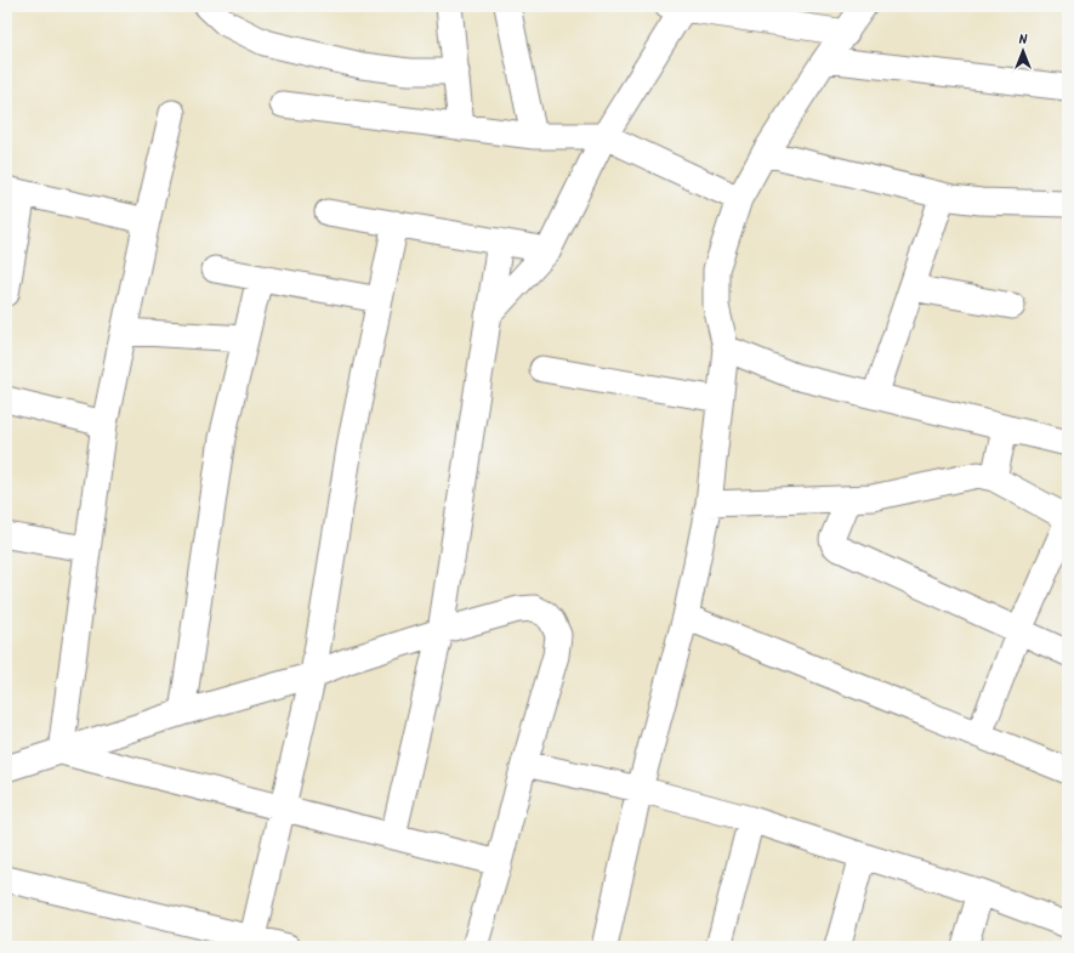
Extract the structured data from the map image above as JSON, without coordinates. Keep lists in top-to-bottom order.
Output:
{
  "north": "top"
}
